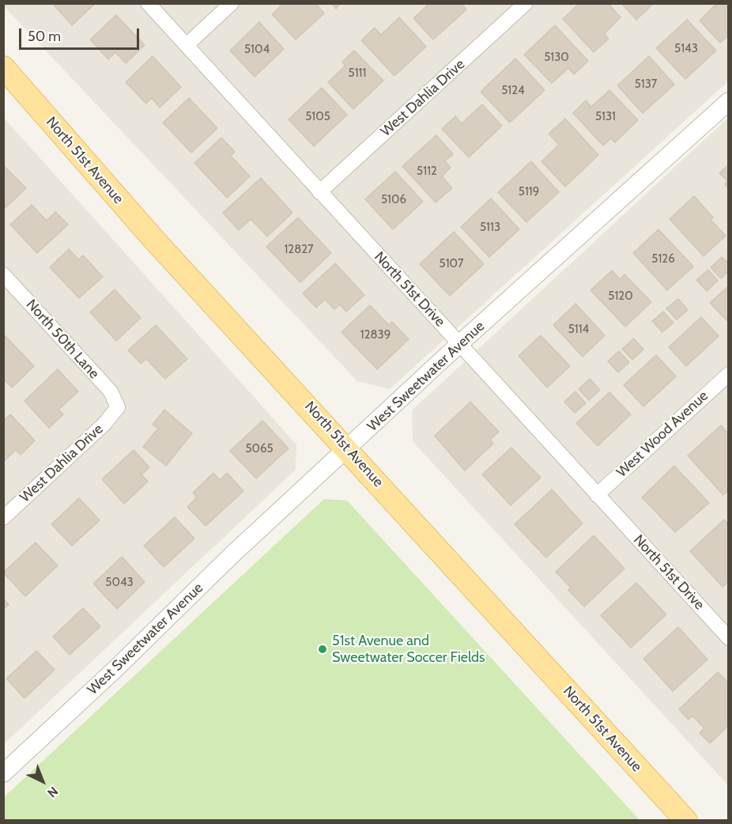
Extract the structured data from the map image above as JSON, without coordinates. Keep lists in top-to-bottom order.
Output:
{
  "streets": {
    "main road": ["North 51st Avenue"],
    "street": [
      "West Dahlia Drive",
      "North 51st Drive",
      "North 50th Lane",
      "West Sweetwater Avenue",
      "West Wood Avenue"
    ]
  },
  "crossings": [
    ["West Dahlia Drive", "North 51st Drive"],
    ["West Dahlia Drive", "North 50th Lane"],
    ["North 51st Avenue", "West Sweetwater Avenue"],
    ["North 51st Drive", "West Sweetwater Avenue"],
    ["North 51st Drive", "West Wood Avenue"]
  ],
  "places": ["51st Avenue and Sweetwater Soccer Fields"],
  "house_numbers": [
    "5143",
    "5104",
    "5130",
    "5111",
    "5137",
    "5124",
    "5105",
    "5131",
    "5112",
    "5119",
    "5106",
    "5113",
    "12827",
    "5126",
    "5107",
    "5120",
    "5114",
    "12839",
    "5065",
    "5043"
  ],
  "scale_bar": "50 m",
  "north": "bottom right"
}
